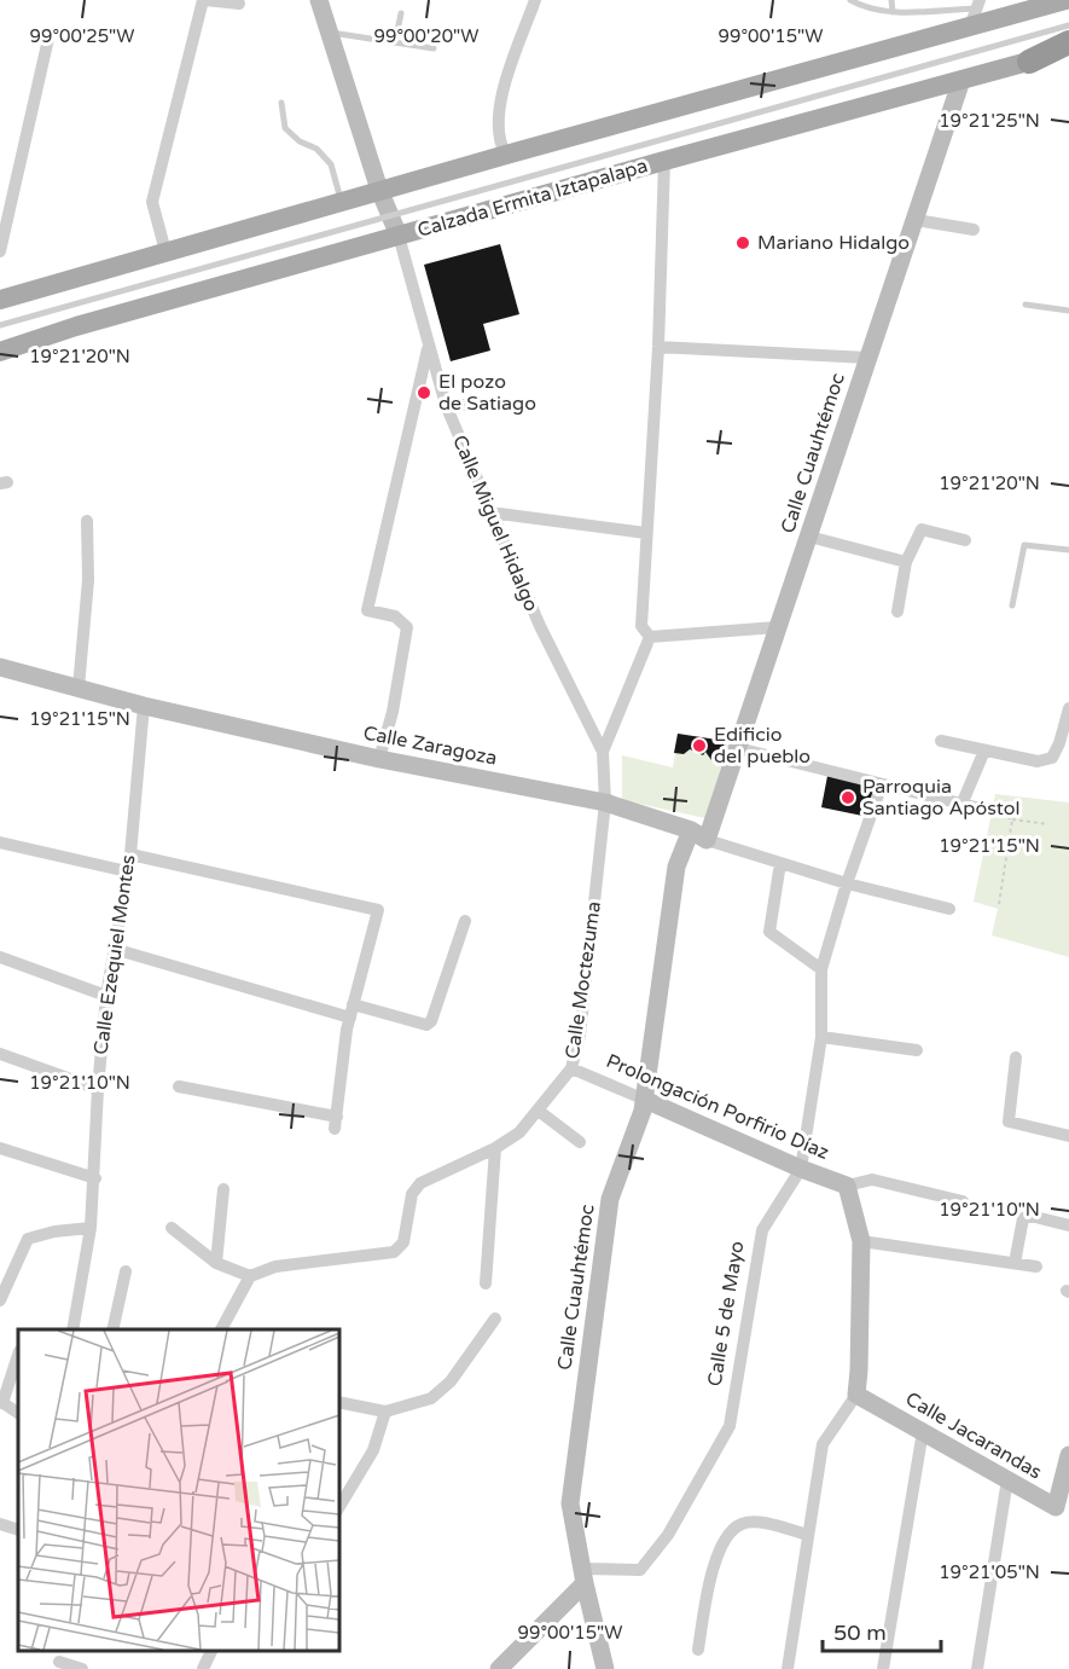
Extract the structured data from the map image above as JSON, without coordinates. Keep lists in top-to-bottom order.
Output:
{
  "streets": {
    "main road": ["Calzada Ermita Iztapalapa"],
    "street": [
      "Calle Cuauhtémoc",
      "Calle Miguel Hidalgo",
      "Calle Zaragoza",
      "Calle Ezequiel Montes",
      "Calle Moctezuma",
      "Prolongación Porfirio Díaz",
      "Calle 5 de Mayo",
      "Calle Jacarandas"
    ]
  },
  "crossings": [
    ["Calzada Ermita Iztapalapa", "Calle Cuauhtémoc"],
    ["Calzada Ermita Iztapalapa", "Calle Miguel Hidalgo"],
    ["Calle Cuauhtémoc", "Calle Zaragoza"],
    ["Calle Cuauhtémoc", "Prolongación Porfirio Díaz"],
    ["Calle Cuauhtémoc", "Calle 5 de Mayo"],
    ["Calle Miguel Hidalgo", "Calle Zaragoza"],
    ["Calle Miguel Hidalgo", "Calle Moctezuma"],
    ["Calle Zaragoza", "Calle Ezequiel Montes"],
    ["Calle Zaragoza", "Calle Moctezuma"],
    ["Calle Zaragoza", "Calle 5 de Mayo"],
    ["Calle Moctezuma", "Prolongación Porfirio Díaz"],
    ["Prolongación Porfirio Díaz", "Calle 5 de Mayo"]
  ],
  "places": [
    "Mariano Hidalgo",
    "El pozo de Satiago",
    "Edificio del pueblo",
    "Parroquia Santiago Apóstol"
  ],
  "scale_bar": "50 m",
  "coordinates": [
    "99°00'25\"W",
    "99°00'20\"W",
    "99°00'15\"W",
    "19°21'25\"N",
    "19°21'20\"N",
    "19°21'15\"N",
    "19°21'10\"N",
    "19°21'05\"N"
  ]
}
